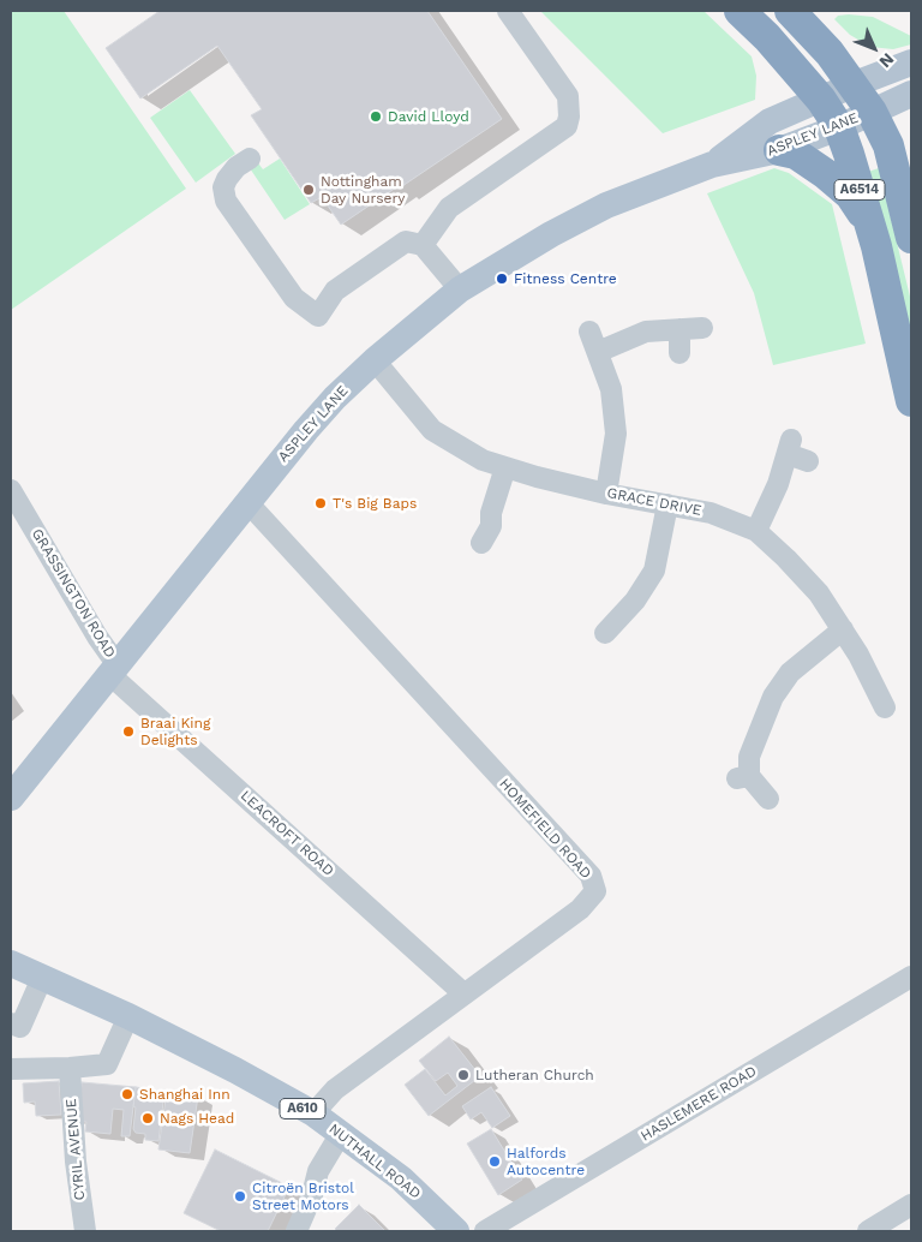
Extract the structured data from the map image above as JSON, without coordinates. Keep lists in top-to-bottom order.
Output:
{
  "streets": {
    "highway": ["A6514"],
    "main road": ["ASPLEY LANE", "A610", "NUTHALL ROAD"],
    "street": [
      "GRACE DRIVE",
      "GRASSINGTON ROAD",
      "HOMEFIELD ROAD",
      "LEACROFT ROAD",
      "HASLEMERE ROAD",
      "CYRIL AVENUE"
    ]
  },
  "crossings": [
    ["ASPLEY LANE", "A6514"],
    ["ASPLEY LANE", "GRACE DRIVE"],
    ["ASPLEY LANE", "GRASSINGTON ROAD"],
    ["ASPLEY LANE", "HOMEFIELD ROAD"],
    ["ASPLEY LANE", "LEACROFT ROAD"],
    ["GRASSINGTON ROAD", "LEACROFT ROAD"],
    ["HOMEFIELD ROAD", "LEACROFT ROAD"],
    ["HOMEFIELD ROAD", "NUTHALL ROAD"]
  ],
  "places": [
    "David Lloyd",
    "Nottingham Day Nursery",
    "Fitness Centre",
    "T's Big Baps",
    "Braai King Delights",
    "Lutheran Church",
    "Shanghai Inn",
    "Nags Head",
    "Halfords Autocentre",
    "Citroën Bristol Street Motors"
  ],
  "north": "bottom right"
}
